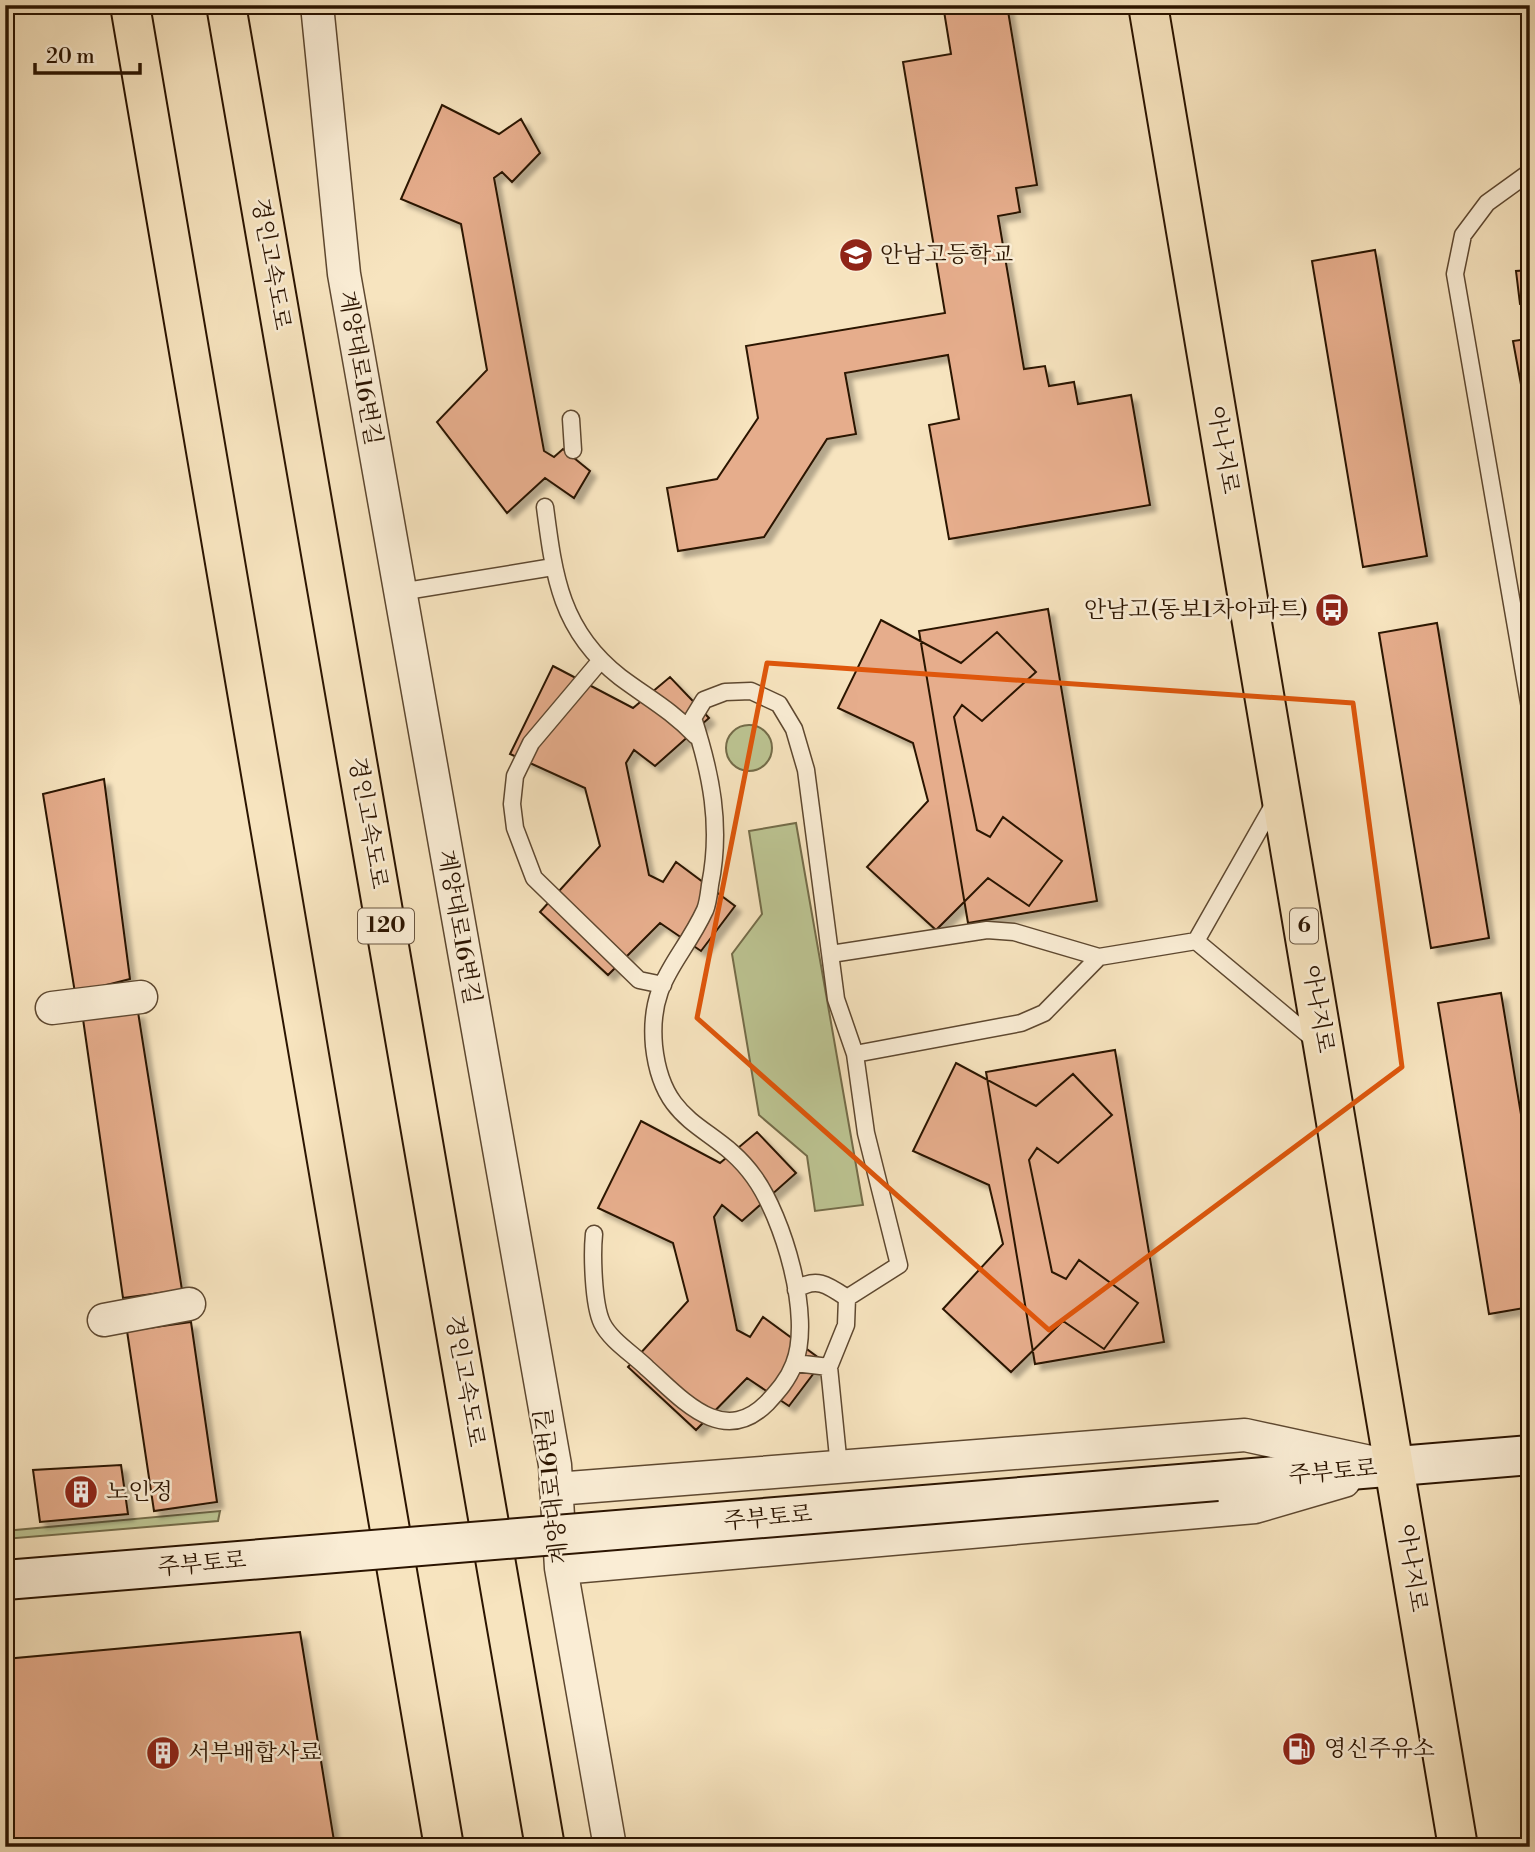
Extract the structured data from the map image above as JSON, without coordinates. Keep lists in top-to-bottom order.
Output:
{
  "streets": {
    "main road": [
      "경인고속도로",
      "아나지로",
      "120",
      "6",
      "주부토로"
    ],
    "street": ["계양대로16번길"]
  },
  "crossings": [
    ["아나지로", "주부토로"]
  ],
  "places": {
    "school or university": ["안남고등학교"],
    "bus stop": ["안남고(동보1차아파트)"],
    "building": ["노인정", "서부배합사료"],
    "fuel station": ["영신주유소"]
  },
  "scale_bar": "20 m"
}
